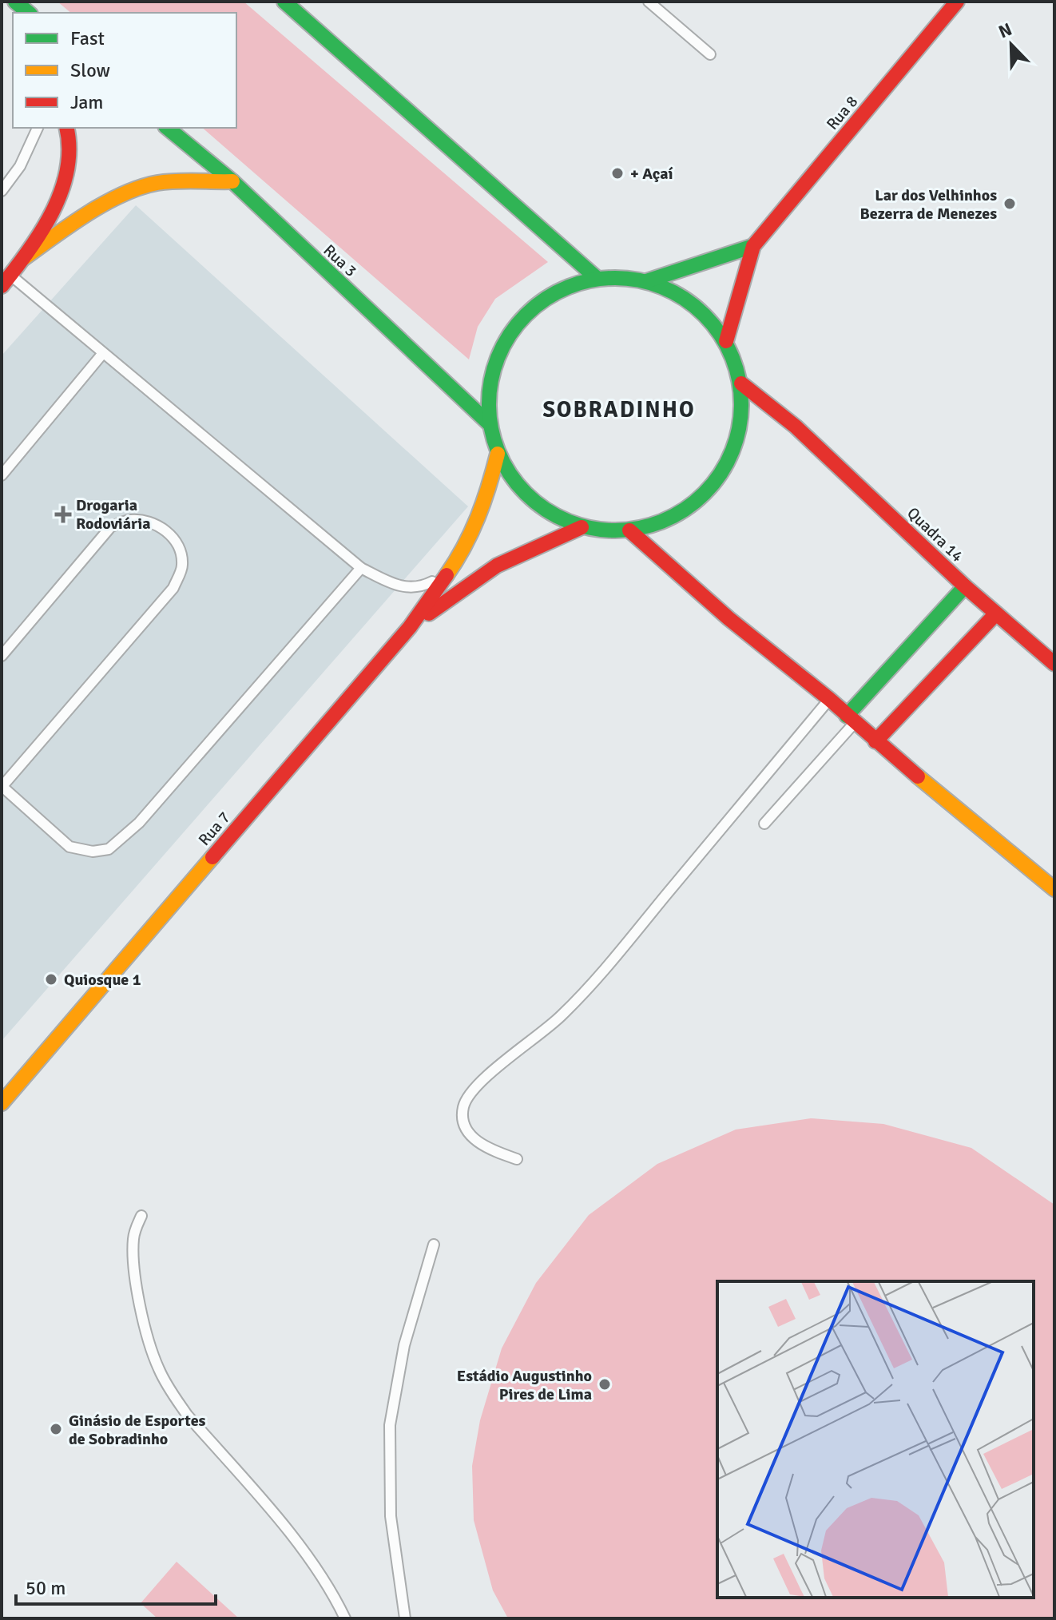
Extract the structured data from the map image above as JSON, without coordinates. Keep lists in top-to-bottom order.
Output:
{
  "streets": {
    "main road": [
      "Rua 8",
      "Rua 3",
      "Quadra 14",
      "Rua 7"
    ]
  },
  "districts": ["SOBRADINHO"],
  "places": {
    "other": [
      "+ Açaí",
      "Lar dos Velhinhos Bezerra de Menezes",
      "Quiosque 1",
      "Estádio Augustinho Pires de Lima",
      "Ginásio de Esportes de Sobradinho"
    ],
    "health": ["Drogaria Rodoviária"]
  },
  "legend": ["Fast", "Slow", "Jam"],
  "scale_bar": "50 m",
  "north": "top left"
}
